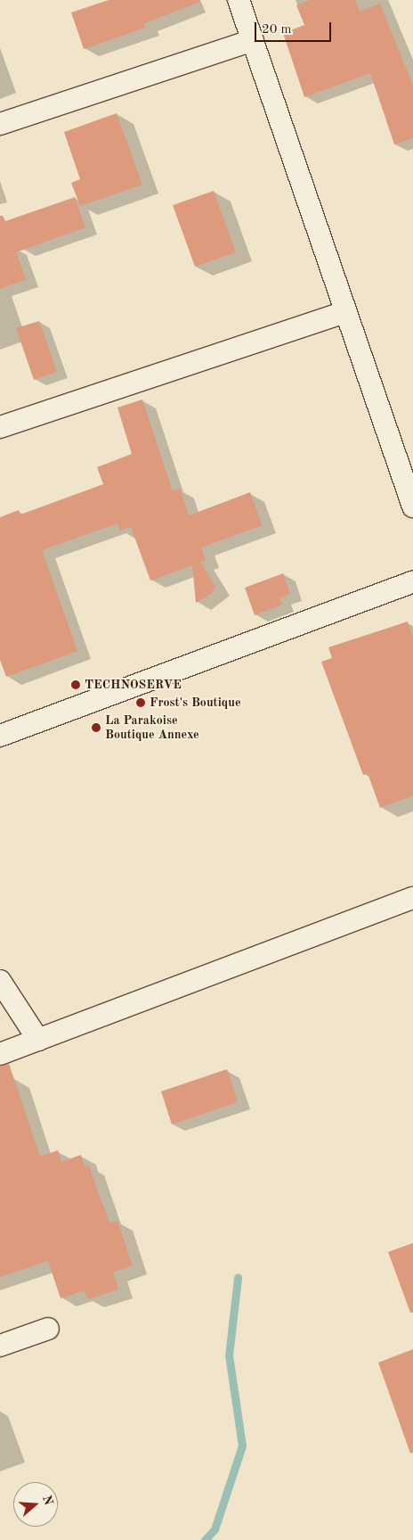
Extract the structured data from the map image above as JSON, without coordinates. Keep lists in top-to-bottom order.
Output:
{
  "places": ["TECHNOSERVE", "Frost's Boutique", "La Parakoise Boutique Annexe"],
  "scale_bar": "20 m",
  "north": "right"
}
